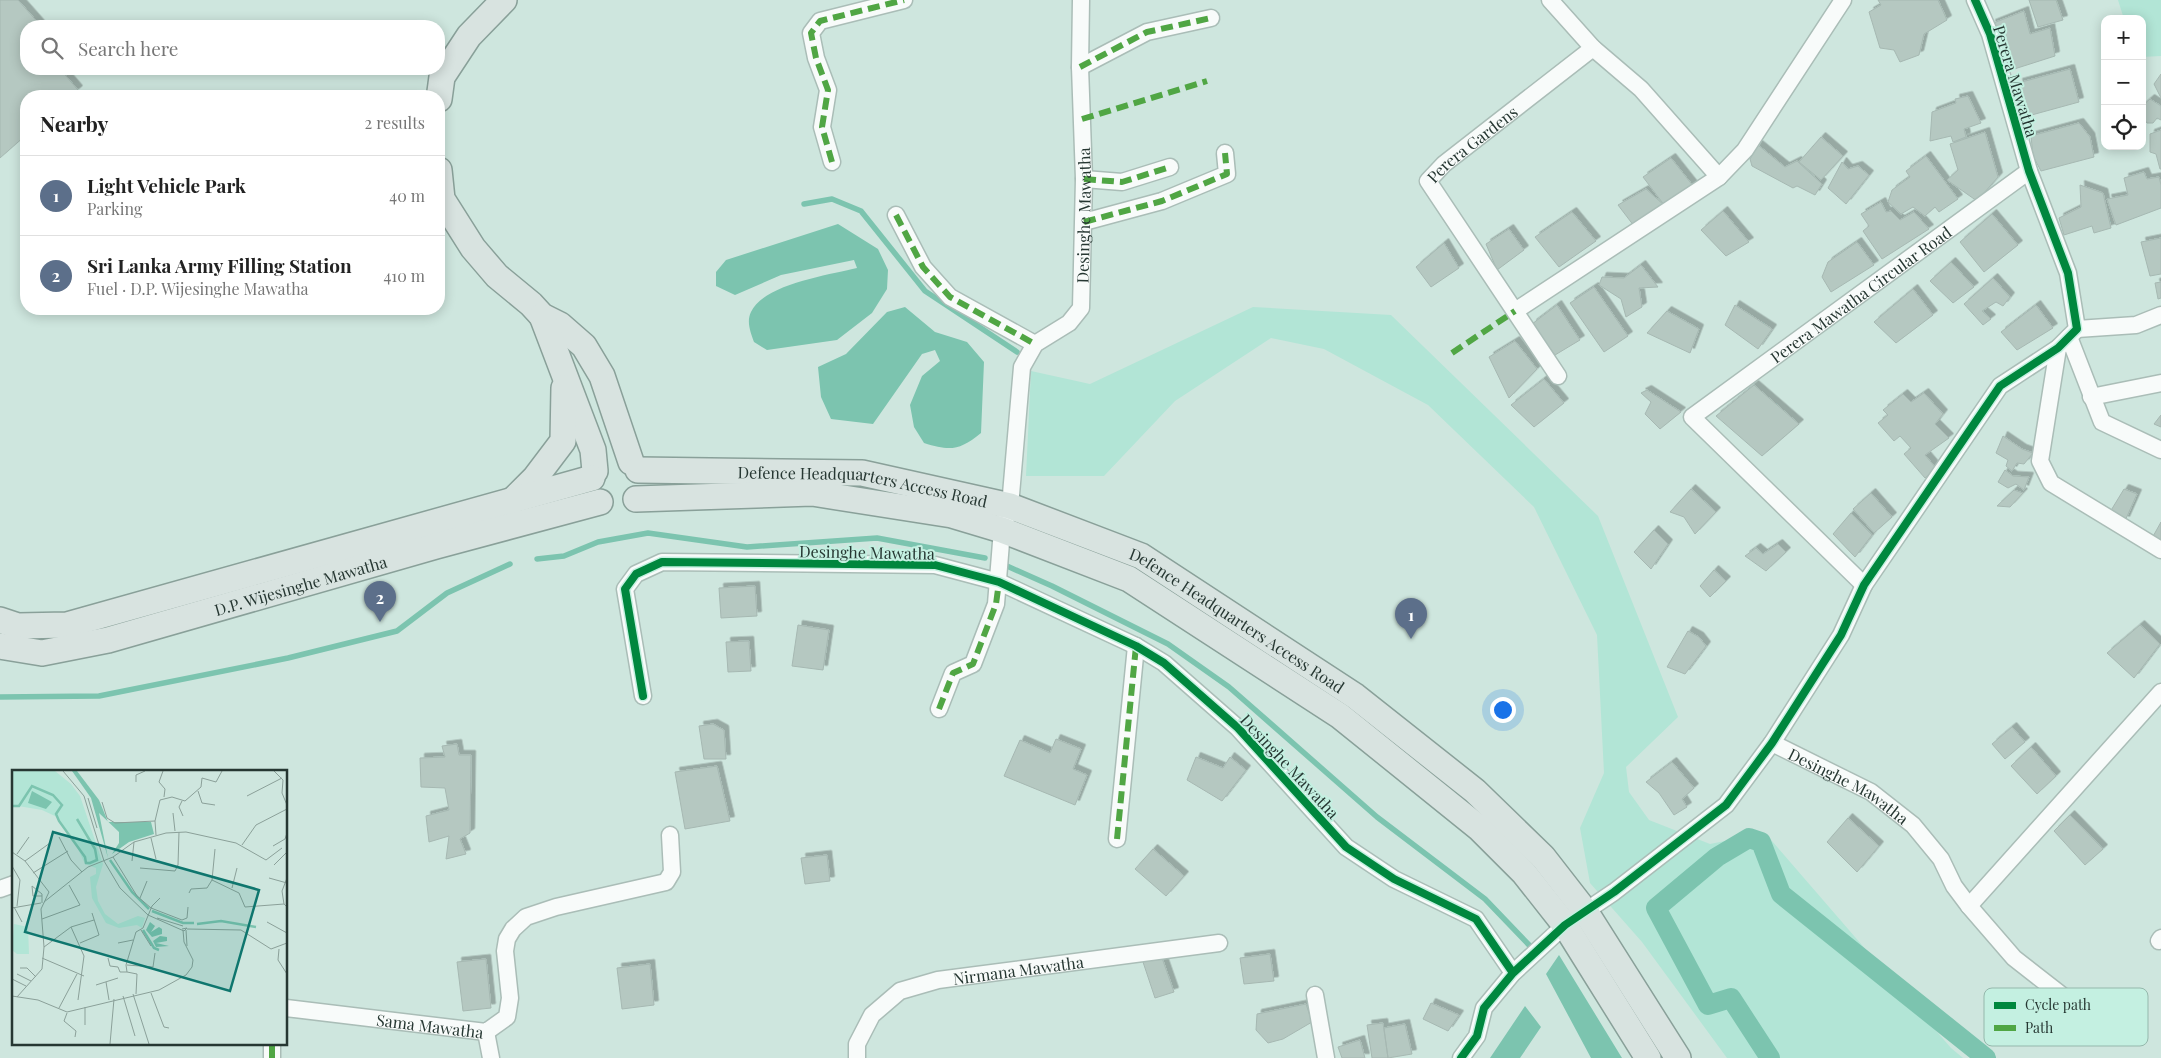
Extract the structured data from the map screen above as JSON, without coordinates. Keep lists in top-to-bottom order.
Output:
{
  "streets": {
    "main road": ["Defence Headquarters Access Road", "D.P. Wijesinghe Mawatha"],
    "street": [
      "Perera Mawatha",
      "Perera Gardens",
      "Desinghe Mawatha",
      "Perera Mawatha Circular Road",
      "Nirmana Mawatha",
      "Sama Mawatha"
    ]
  },
  "crossings": [
    ["Perera Mawatha", "Perera Mawatha Circular Road"],
    ["Desinghe Mawatha", "Defence Headquarters Access Road"],
    ["Defence Headquarters Access Road", "D.P. Wijesinghe Mawatha"]
  ],
  "legend": ["Cycle path", "Path"],
  "page": {
    "map_buttons": ["+", "−"],
    "search": "Search here",
    "heading": ["Nearby", "2 results"],
    "list": [
      {
        "mark": "1",
        "name": "Light Vehicle Park",
        "note": "Parking",
        "value": "40 m"
      },
      {
        "mark": "2",
        "name": "Sri Lanka Army Filling Station",
        "note": "Fuel · D.P. Wijesinghe Mawatha",
        "value": "410 m"
      }
    ],
    "pins": ["2", "1"]
  }
}
